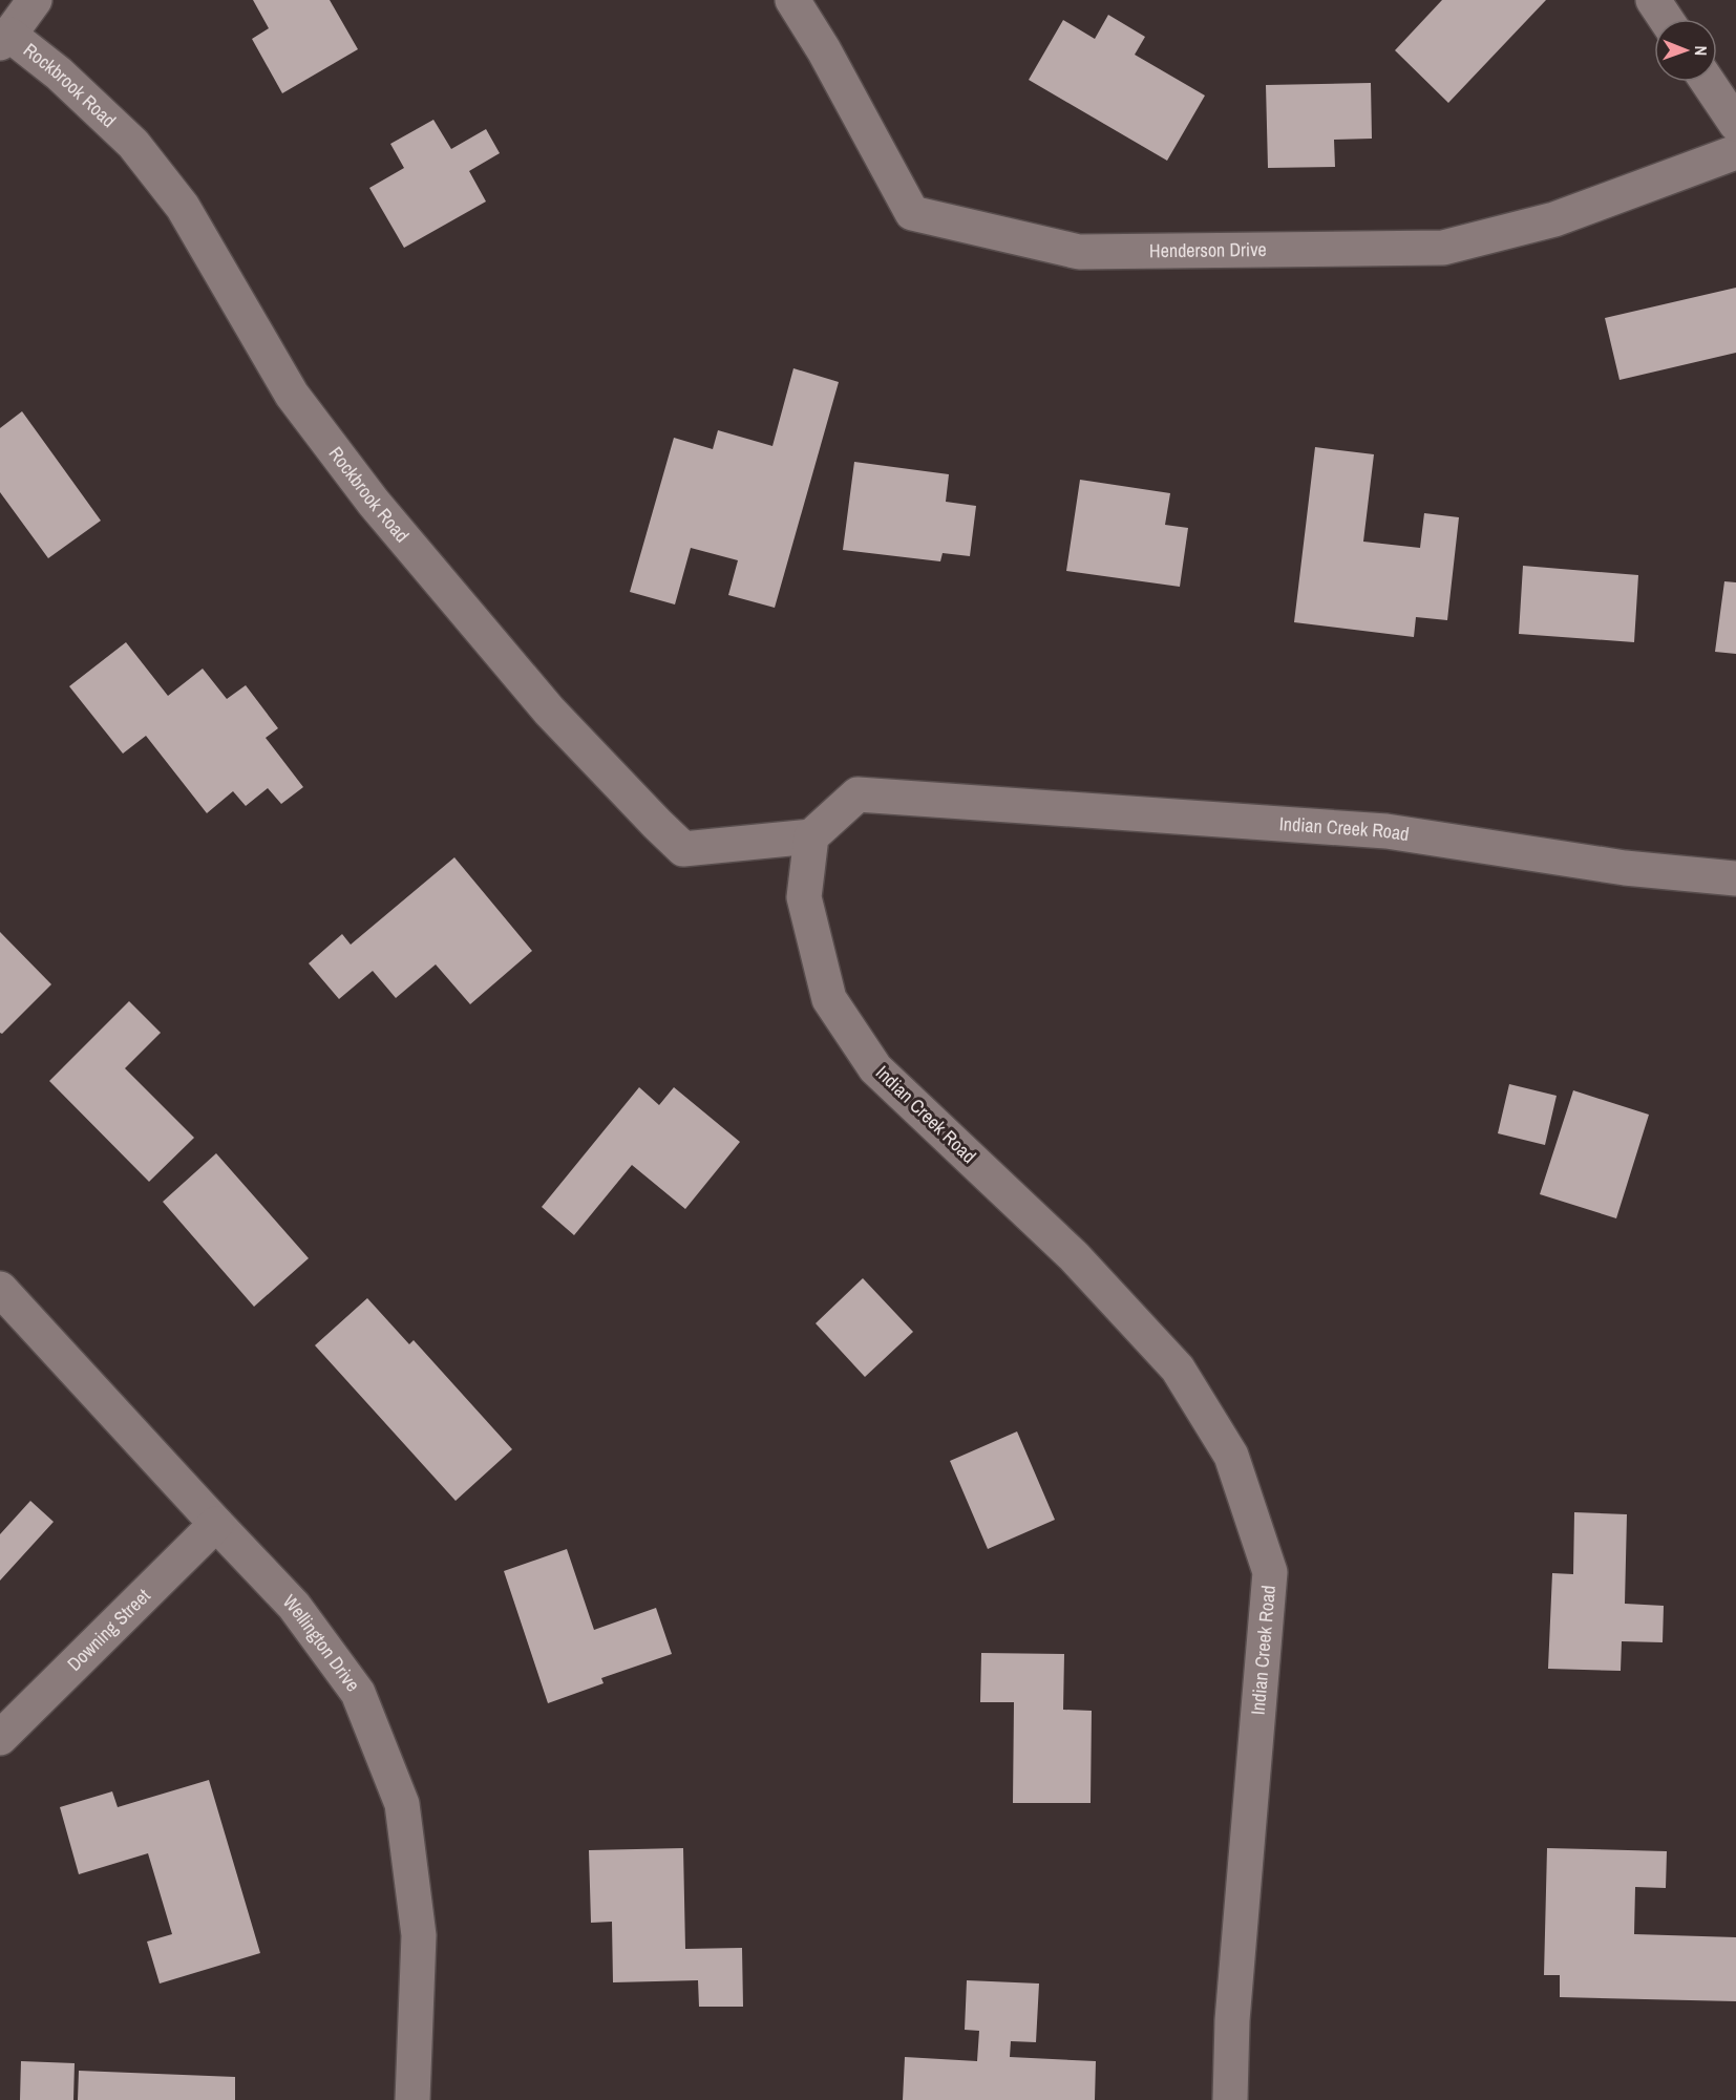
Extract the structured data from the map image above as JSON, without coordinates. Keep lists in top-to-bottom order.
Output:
{
  "streets": {
    "street": [
      "Rockbrook Road",
      "Henderson Drive",
      "Indian Creek Road",
      "Downing Street",
      "Wellington Drive"
    ]
  },
  "crossings": [
    ["Rockbrook Road", "Indian Creek Road"],
    ["Downing Street", "Wellington Drive"]
  ],
  "north": "right"
}
